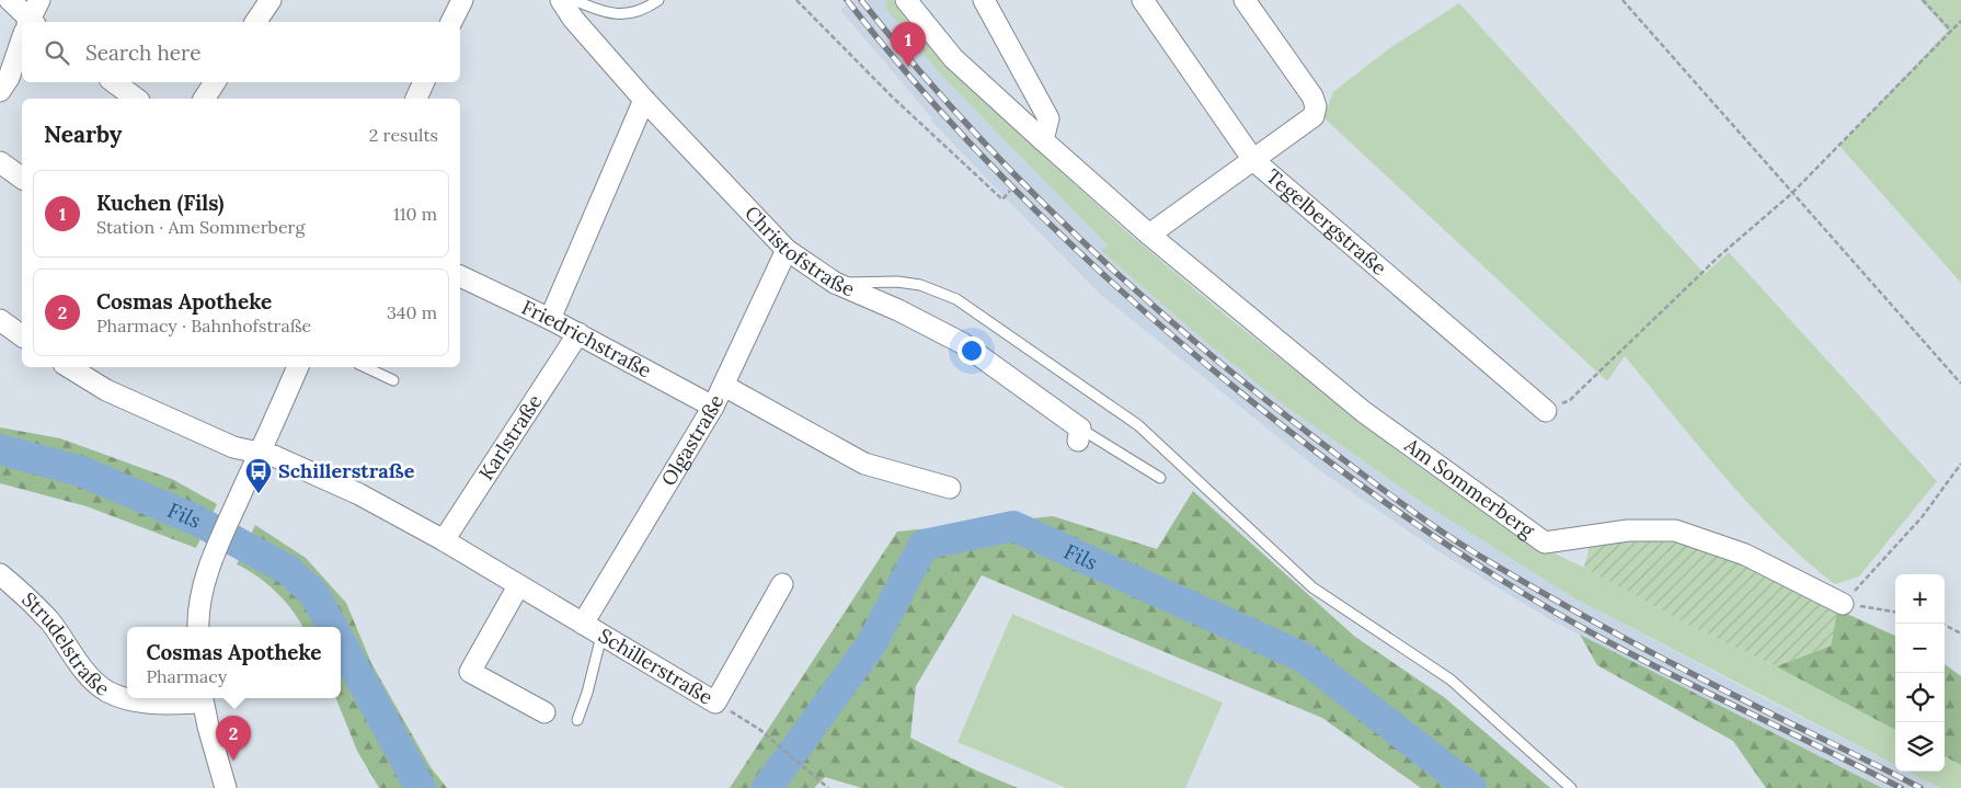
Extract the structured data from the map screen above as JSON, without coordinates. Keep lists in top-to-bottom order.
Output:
{
  "streets": {
    "street": [
      "Tegelbergstraße",
      "Christofstraße",
      "Friedrichstraße",
      "Karlstraße",
      "Olgastraße",
      "Am Sommerberg",
      "Strudelstraße",
      "Schillerstraße"
    ]
  },
  "crossings": [
    ["Christofstraße", "Olgastraße"],
    ["Friedrichstraße", "Karlstraße"],
    ["Friedrichstraße", "Olgastraße"],
    ["Karlstraße", "Schillerstraße"],
    ["Olgastraße", "Schillerstraße"]
  ],
  "water": ["Fils"],
  "places": {
    "bus stop": ["Schillerstraße"]
  },
  "page": {
    "pins": ["1", "2"],
    "search": "Search here",
    "heading": ["Nearby", "2 results"],
    "list": [
      {
        "mark": "1",
        "name": "Kuchen (Fils)",
        "note": "Station · Am Sommerberg",
        "value": "110 m"
      },
      {
        "mark": "2",
        "name": "Cosmas Apotheke",
        "note": "Pharmacy · Bahnhofstraße",
        "value": "340 m"
      }
    ],
    "map_buttons": ["+", "−"],
    "popup": ["Cosmas Apotheke", "Pharmacy"]
  }
}
